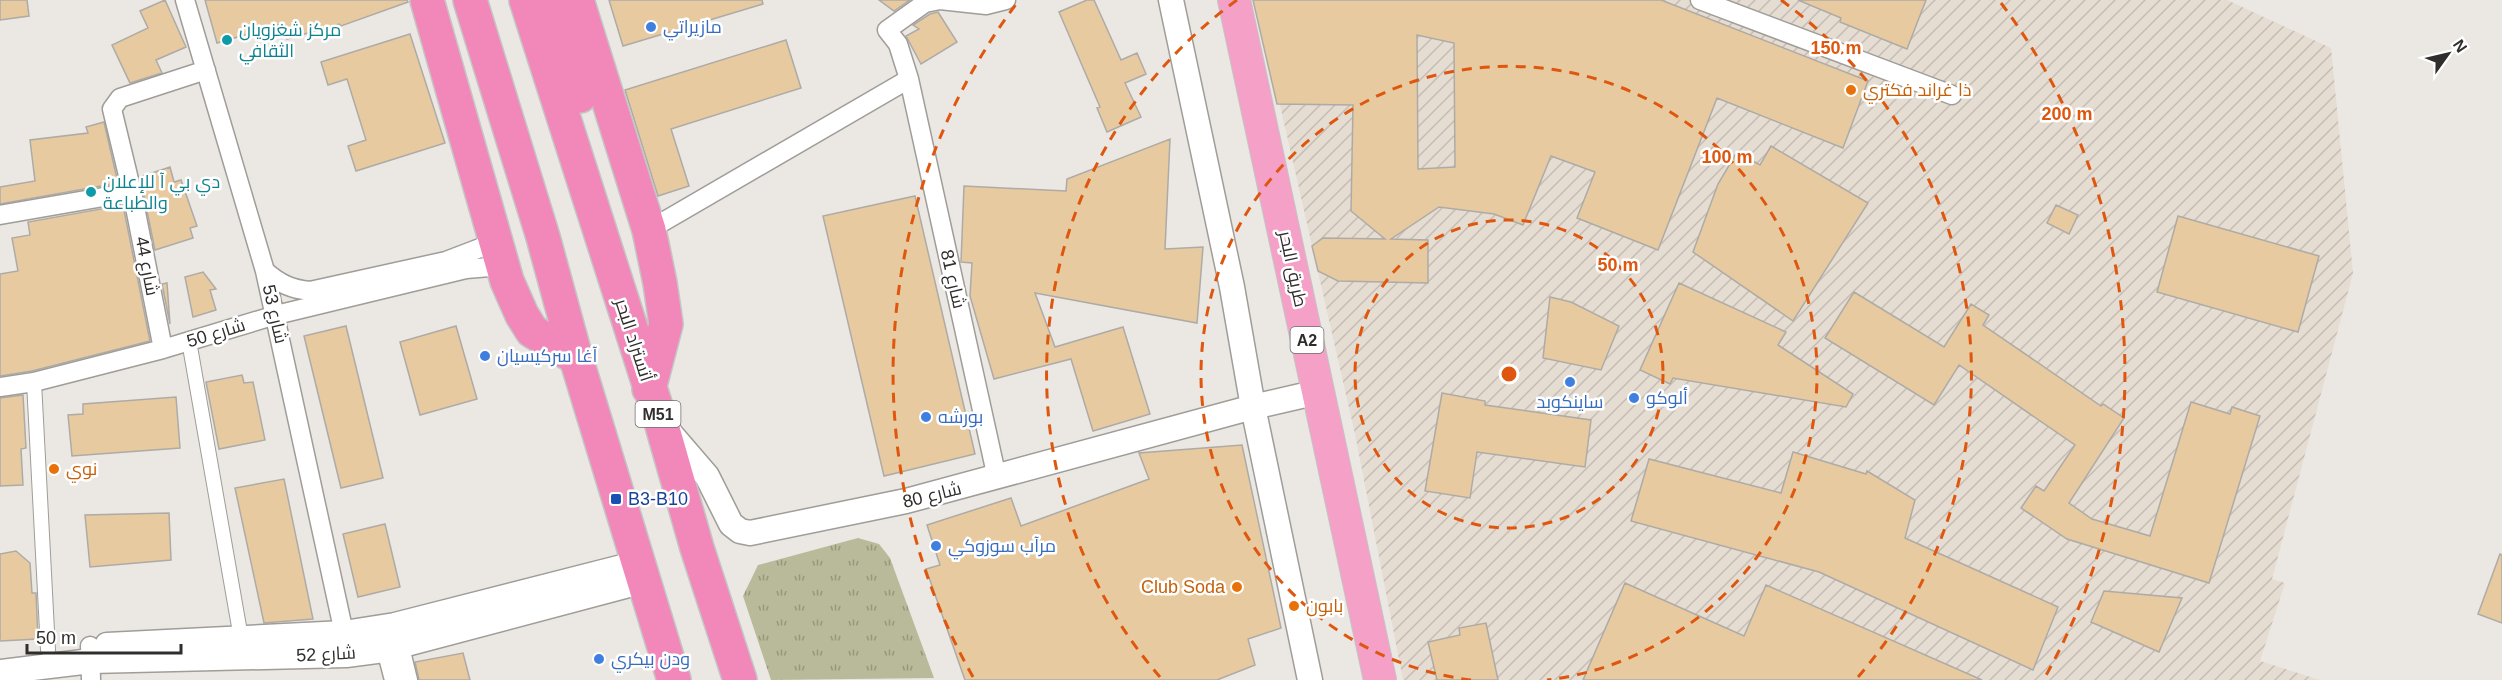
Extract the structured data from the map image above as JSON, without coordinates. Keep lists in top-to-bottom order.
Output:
{
  "streets": {
    "highway": [
      "طريق البحر",
      "أتستراد البحر",
      "A2",
      "M51"
    ],
    "street": [
      "شارع 44",
      "شارع 81",
      "شارع 53",
      "شارع 50",
      "شارع 80",
      "شارع 52"
    ]
  },
  "crossings": [
    ["شارع 44", "شارع 53"],
    ["شارع 44", "شارع 50"],
    ["طريق البحر", "شارع 80"],
    ["شارع 81", "شارع 80"],
    ["شارع 53", "شارع 50"],
    ["شارع 53", "شارع 52"],
    ["أتستراد البحر", "شارع 80"]
  ],
  "places": {
    "other": [
      "مازيراتي",
      "مركز شغزويان الثقافي",
      "ذا غراند فكتري",
      "دي بي آ للإعلان والطباعة",
      "آغا سركيسيان",
      "ساينكوبد",
      "ألوكو",
      "بورشه",
      "نوي",
      "مرآب سوزوكي",
      "Club Soda",
      "بابون",
      "ودن بيكري"
    ],
    "transit": ["B3-B10"]
  },
  "scale_bar": "50 m",
  "north": "top right",
  "rings": [
    "150 m",
    "200 m",
    "100 m",
    "50 m"
  ]
}
